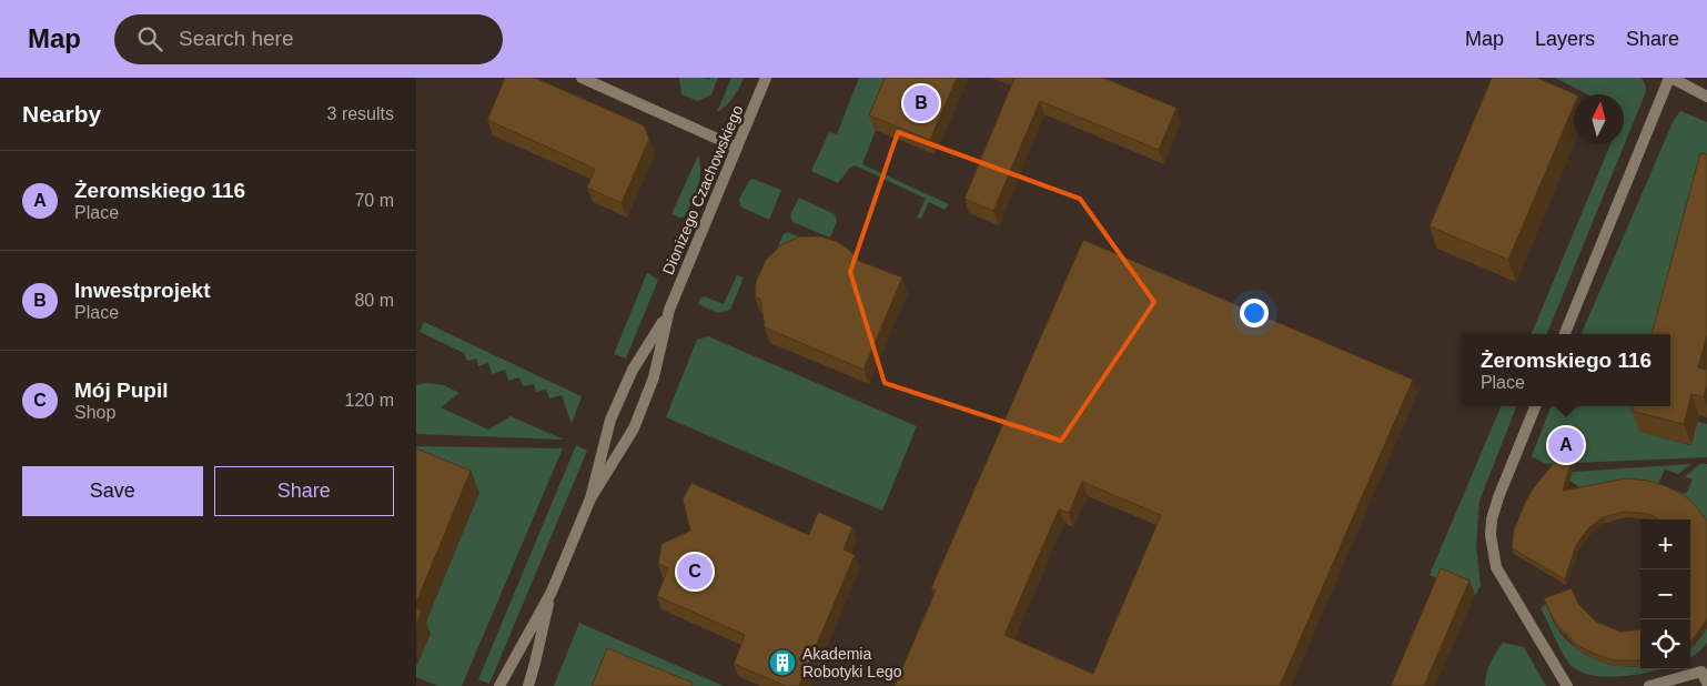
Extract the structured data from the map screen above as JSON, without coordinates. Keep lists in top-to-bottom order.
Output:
{
  "streets": {
    "street": ["Dionizego Czachowskiego"]
  },
  "places": {
    "building": ["Akademia Robotyki Lego"]
  },
  "north": "top",
  "page": {
    "header": "Map",
    "search": "Search here",
    "nav": ["Map", "Layers", "Share"],
    "heading": ["Nearby", "3 results"],
    "pins": ["B", "A", "C"],
    "list": [
      {
        "mark": "A",
        "name": "Żeromskiego 116",
        "note": "Place",
        "value": "70 m"
      },
      {
        "mark": "B",
        "name": "Inwestprojekt",
        "note": "Place",
        "value": "80 m"
      },
      {
        "mark": "C",
        "name": "Mój Pupil",
        "note": "Shop",
        "value": "120 m"
      }
    ],
    "popup": ["Żeromskiego 116", "Place"],
    "buttons": ["Save", "Share"],
    "map_buttons": ["+", "−"]
  }
}
